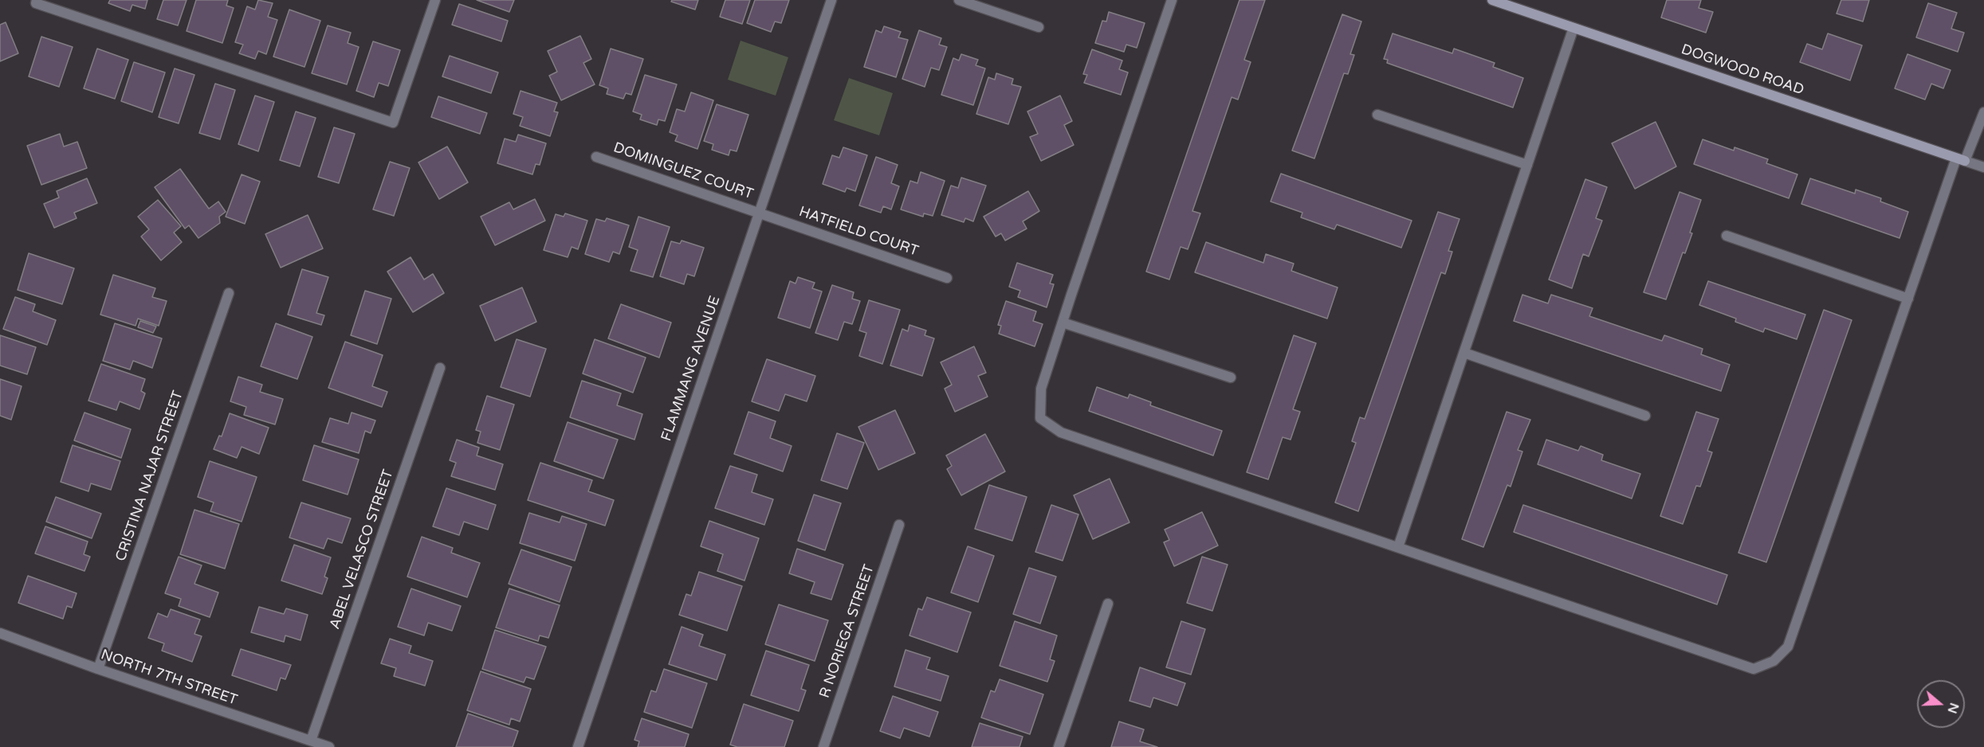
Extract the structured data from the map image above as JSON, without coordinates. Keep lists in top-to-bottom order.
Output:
{
  "streets": {
    "street": [
      "DOGWOOD ROAD",
      "DOMINGUEZ COURT",
      "HATFIELD COURT",
      "FLAMMANG AVENUE",
      "CRISTINA NAJAR STREET",
      "ABEL VELASCO STREET",
      "R NORIEGA STREET",
      "NORTH 7TH STREET"
    ]
  },
  "crossings": [
    ["DOMINGUEZ COURT", "HATFIELD COURT"],
    ["DOMINGUEZ COURT", "FLAMMANG AVENUE"],
    ["HATFIELD COURT", "FLAMMANG AVENUE"],
    ["CRISTINA NAJAR STREET", "NORTH 7TH STREET"],
    ["ABEL VELASCO STREET", "NORTH 7TH STREET"]
  ],
  "north": "right"
}
